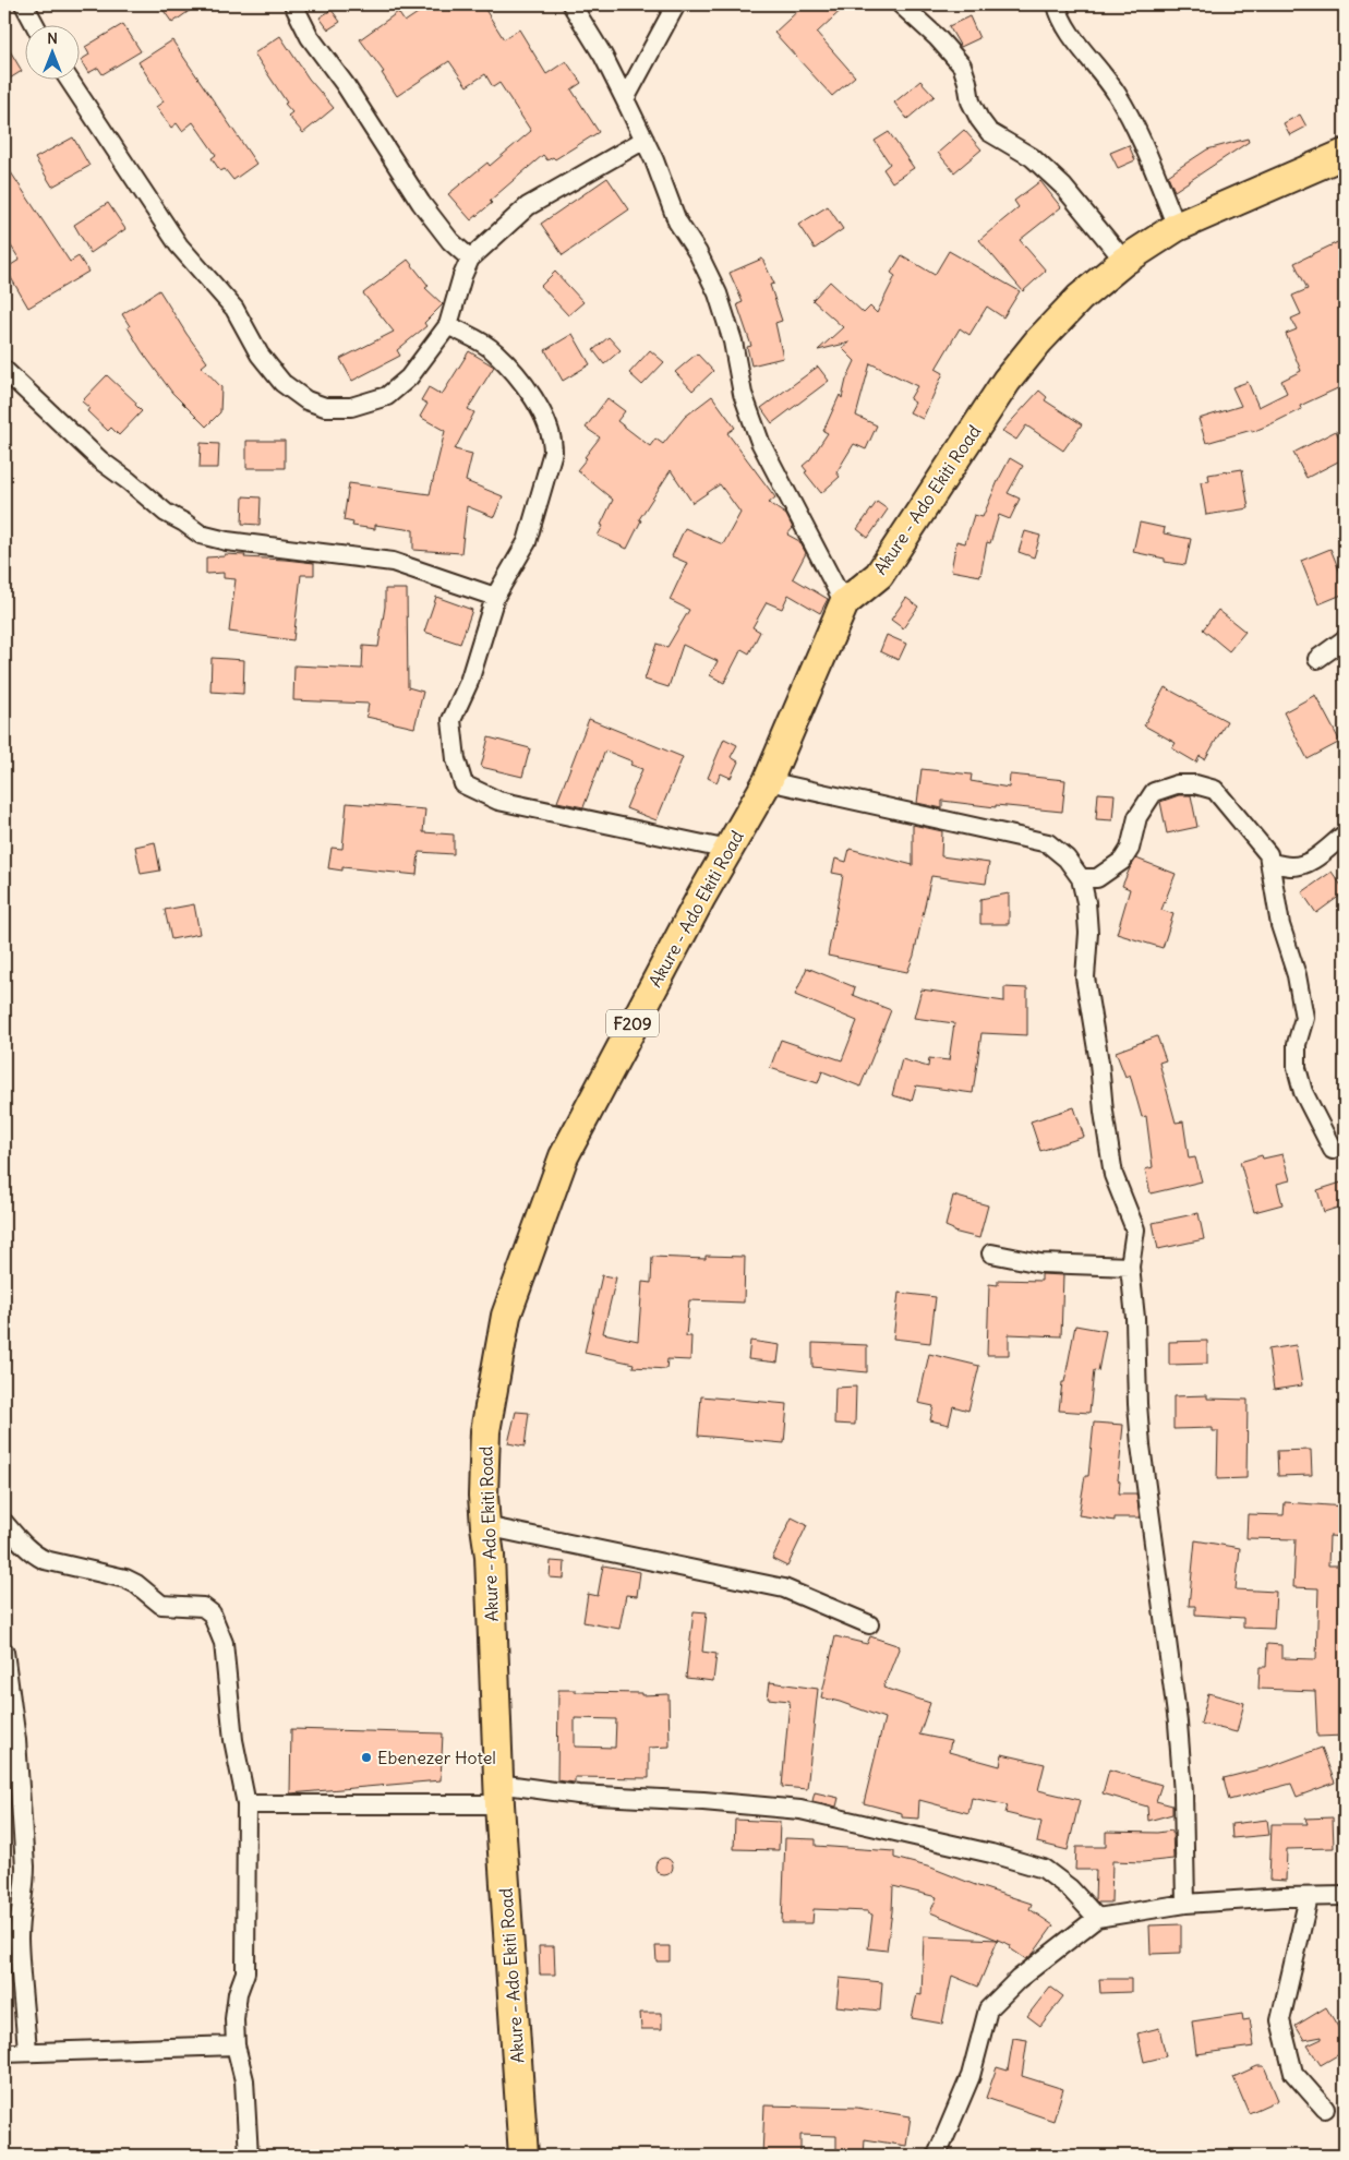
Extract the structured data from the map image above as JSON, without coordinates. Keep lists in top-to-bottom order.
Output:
{
  "streets": {
    "main road": ["Akure - Ado Ekiti Road", "F209"]
  },
  "places": ["Ebenezer Hotel"],
  "north": "top"
}
